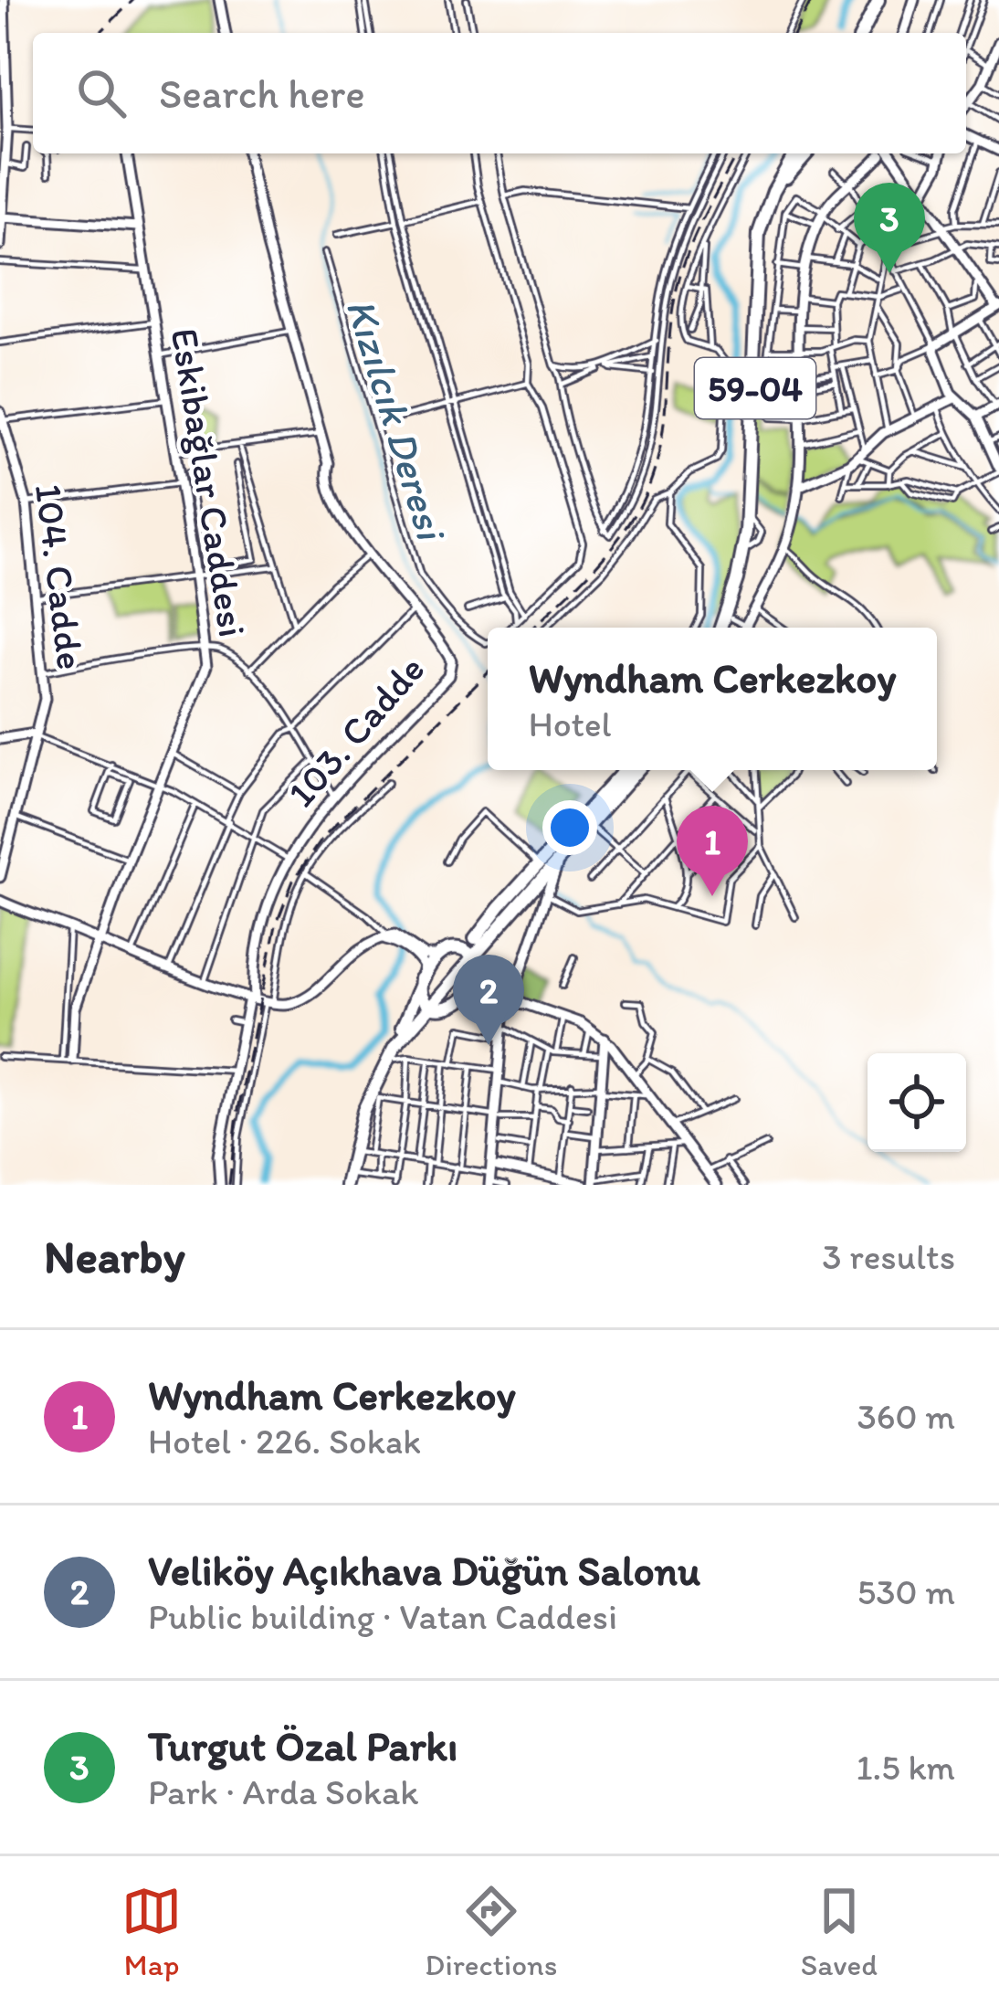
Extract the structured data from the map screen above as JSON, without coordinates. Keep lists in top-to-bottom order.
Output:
{
  "streets": {
    "main road": ["59-04"],
    "street": ["Eskibağlar Caddesi", "104. Cadde", "103. Cadde"]
  },
  "water": ["Kızılcık Deresi"],
  "page": {
    "search": "Search here",
    "pins": ["3", "1", "2"],
    "popup": ["Wyndham Cerkezkoy", "Hotel"],
    "heading": ["Nearby", "3 results"],
    "list": [
      {
        "mark": "1",
        "name": "Wyndham Cerkezkoy",
        "note": "Hotel · 226. Sokak",
        "value": "360 m"
      },
      {
        "mark": "2",
        "name": "Veliköy Açıkhava Düğün Salonu",
        "note": "Public building · Vatan Caddesi",
        "value": "530 m"
      },
      {
        "mark": "3",
        "name": "Turgut Özal Parkı",
        "note": "Park · Arda Sokak",
        "value": "1.5 km"
      }
    ],
    "nav": ["Map", "Directions", "Saved"]
  }
}
